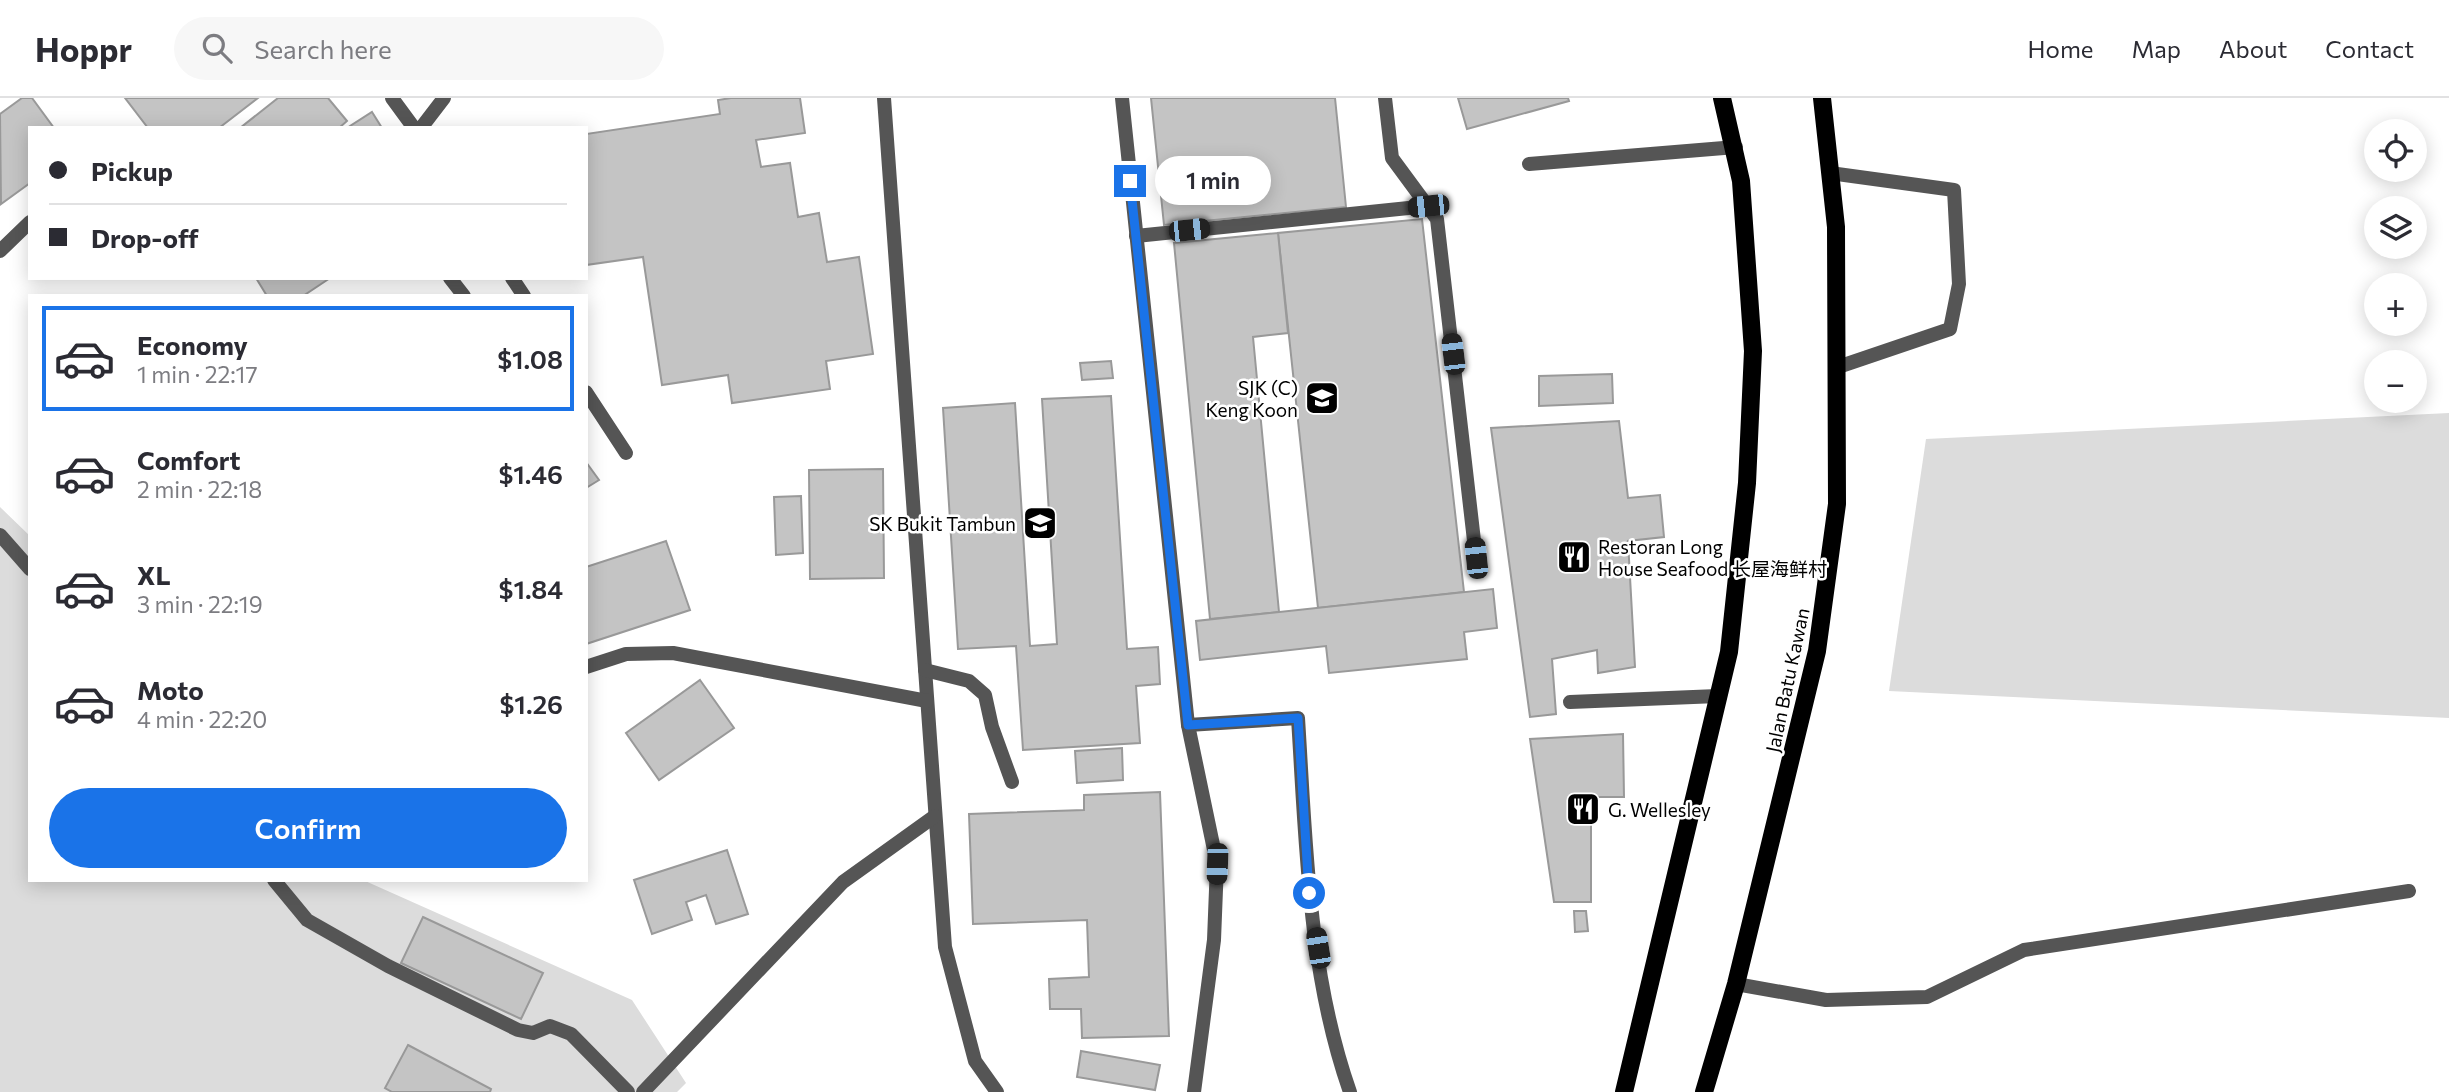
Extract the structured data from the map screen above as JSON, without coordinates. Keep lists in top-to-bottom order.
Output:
{
  "streets": {
    "main road": ["Jalan Batu Kawan"]
  },
  "places": {
    "school or university": ["SJK (C) Keng Koon", "SK Bukit Tambun"],
    "restaurant": ["Restoran Long House Seafood 长屋海鲜村", "G. Wellesley"]
  },
  "page": {
    "header": "Hoppr",
    "search": "Search here",
    "nav": [
      "Home",
      "Map",
      "About",
      "Contact"
    ],
    "map_buttons": ["+", "−"],
    "banner": ["Pickup", "Drop-off"],
    "bubble": "1 min",
    "list": [
      {
        "name": "Economy",
        "note": "1 min · 22:17",
        "value": "$1.08"
      },
      {
        "name": "Comfort",
        "note": "2 min · 22:18",
        "value": "$1.46"
      },
      {
        "name": "XL",
        "note": "3 min · 22:19",
        "value": "$1.84"
      },
      {
        "name": "Moto",
        "note": "4 min · 22:20",
        "value": "$1.26"
      }
    ],
    "buttons": "Confirm"
  }
}
